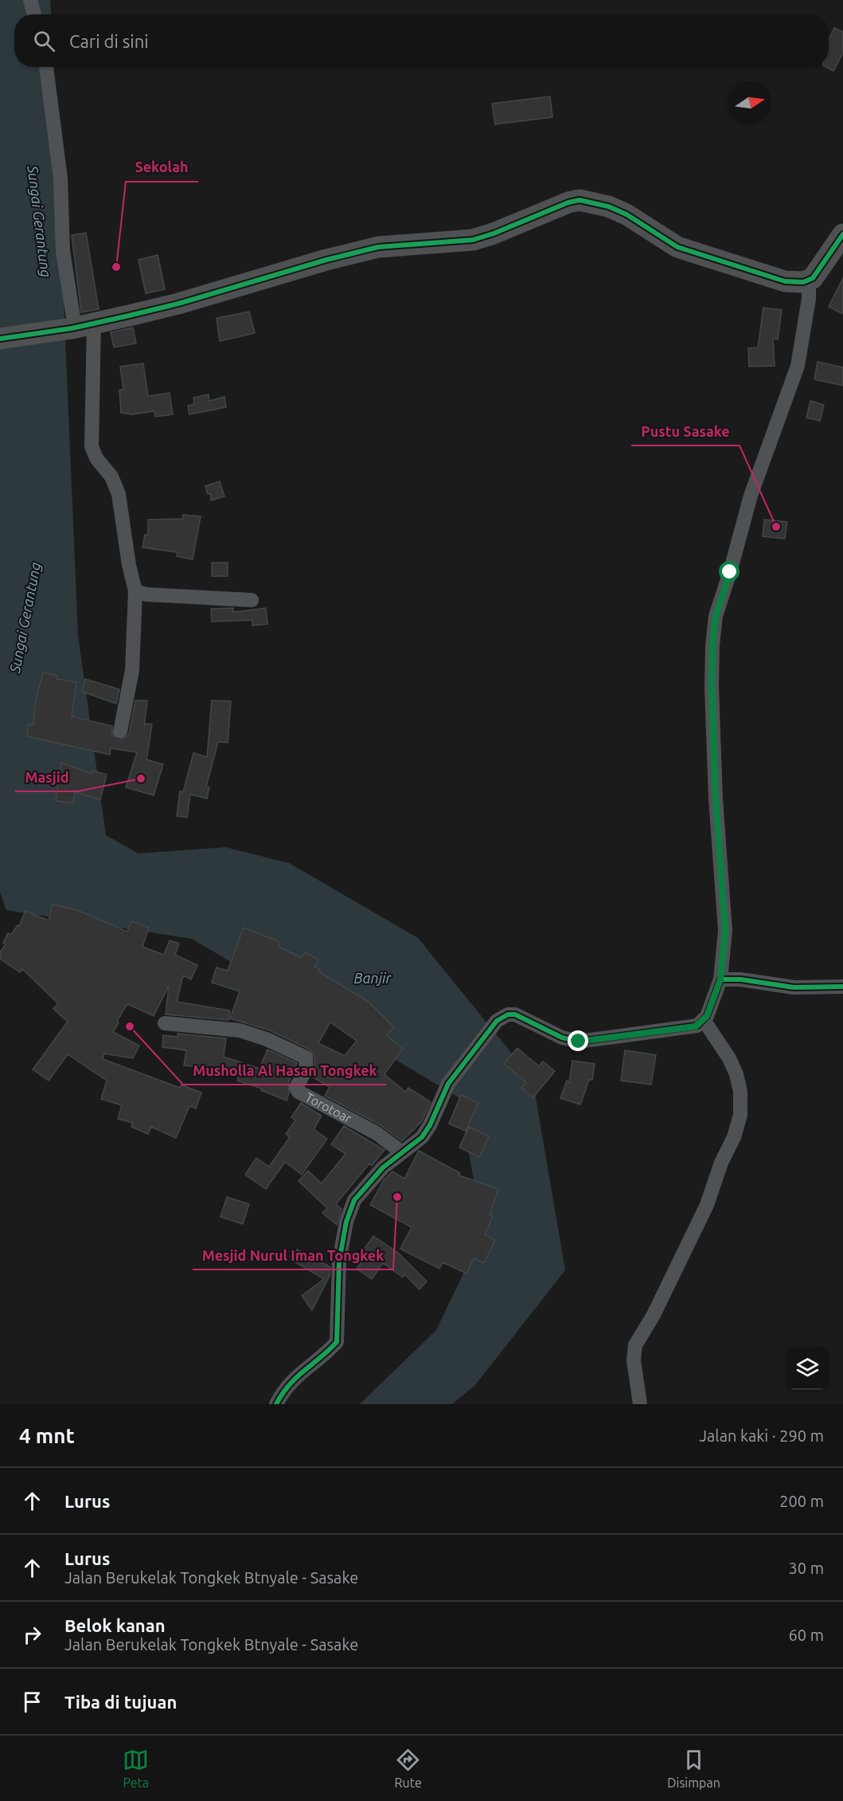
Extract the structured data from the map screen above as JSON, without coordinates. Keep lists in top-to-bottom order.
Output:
{
  "streets": {
    "street": ["Torotoar"]
  },
  "water": ["Sungai Gerantung", "Banjir"],
  "places": [
    "Sekolah",
    "Pustu Sasake",
    "Masjid",
    "Musholla Al Hasan Tongkek",
    "Mesjid Nurul Iman Tongkek"
  ],
  "north": "right",
  "page": {
    "search": "Cari di sini",
    "heading": ["4 mnt", "Jalan kaki · 290 m"],
    "list": [
      ["Lurus", "200 m"],
      ["Lurus", "Jalan Berukelak Tongkek Btnyale - Sasake", "30 m"],
      ["Belok kanan", "Jalan Berukelak Tongkek Btnyale - Sasake", "60 m"],
      "Tiba di tujuan"
    ],
    "nav": ["Peta", "Rute", "Disimpan"]
  }
}
